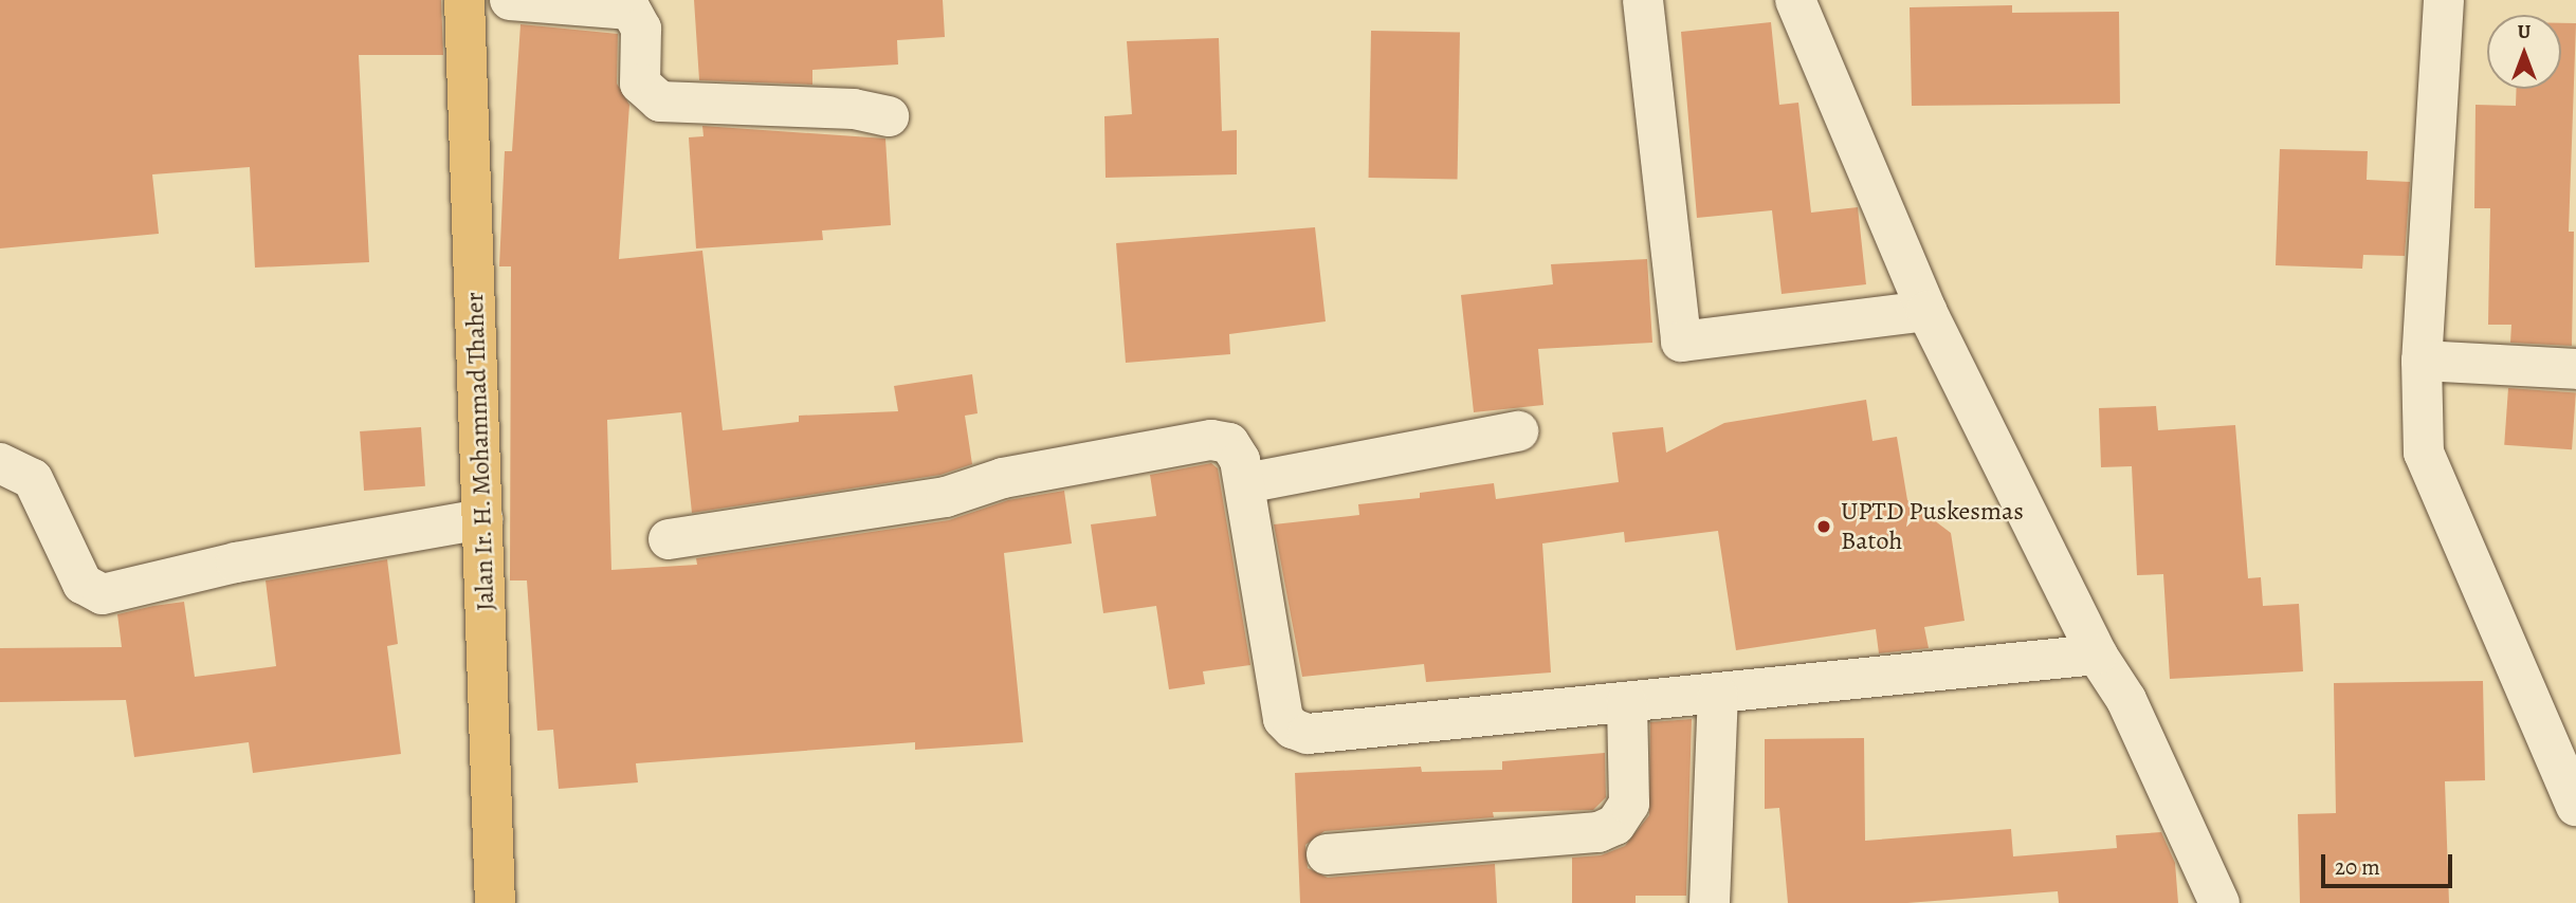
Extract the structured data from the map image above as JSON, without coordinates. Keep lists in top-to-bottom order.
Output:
{
  "streets": {
    "main road": ["Jalan Ir. H. Mohammad Thaher"]
  },
  "places": ["UPTD Puskesmas Batoh"],
  "scale_bar": "20 m",
  "north": "top"
}
